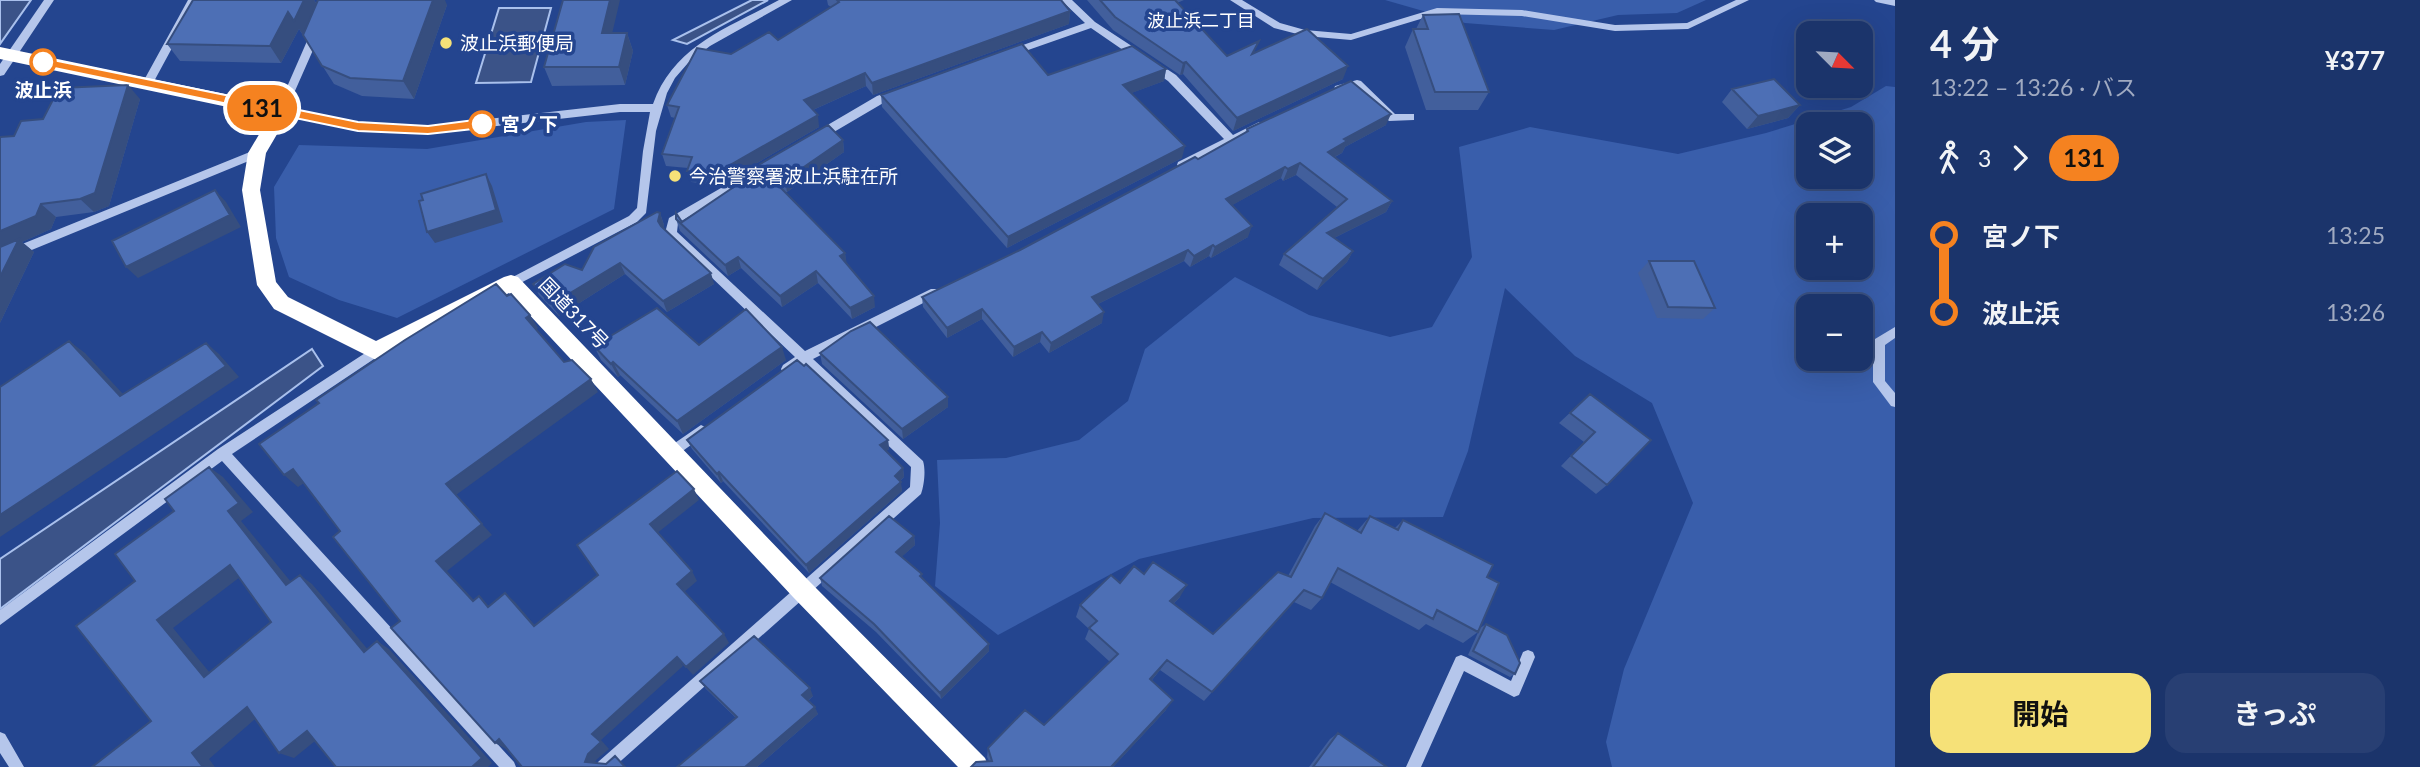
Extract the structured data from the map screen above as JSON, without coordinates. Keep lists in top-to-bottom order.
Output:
{
  "streets": {
    "highway": ["国道317号"]
  },
  "districts": ["波止浜二丁目"],
  "places": [
    "波止浜郵便局",
    "波止浜",
    "宮ノ下",
    "今治警察署波止浜駐在所"
  ],
  "lines": ["bus line 131"],
  "north": "bottom right",
  "page": {
    "on_map": "131",
    "heading": ["4 分", "13:22 – 13:26 · バス", "¥377"],
    "map_buttons": ["+", "−"],
    "legs": ["3", "131"],
    "list": [
      {
        "name": "宮ノ下",
        "value": "13:25"
      },
      {
        "name": "波止浜",
        "value": "13:26"
      }
    ],
    "buttons": ["開始", "きっぷ"]
  }
}
